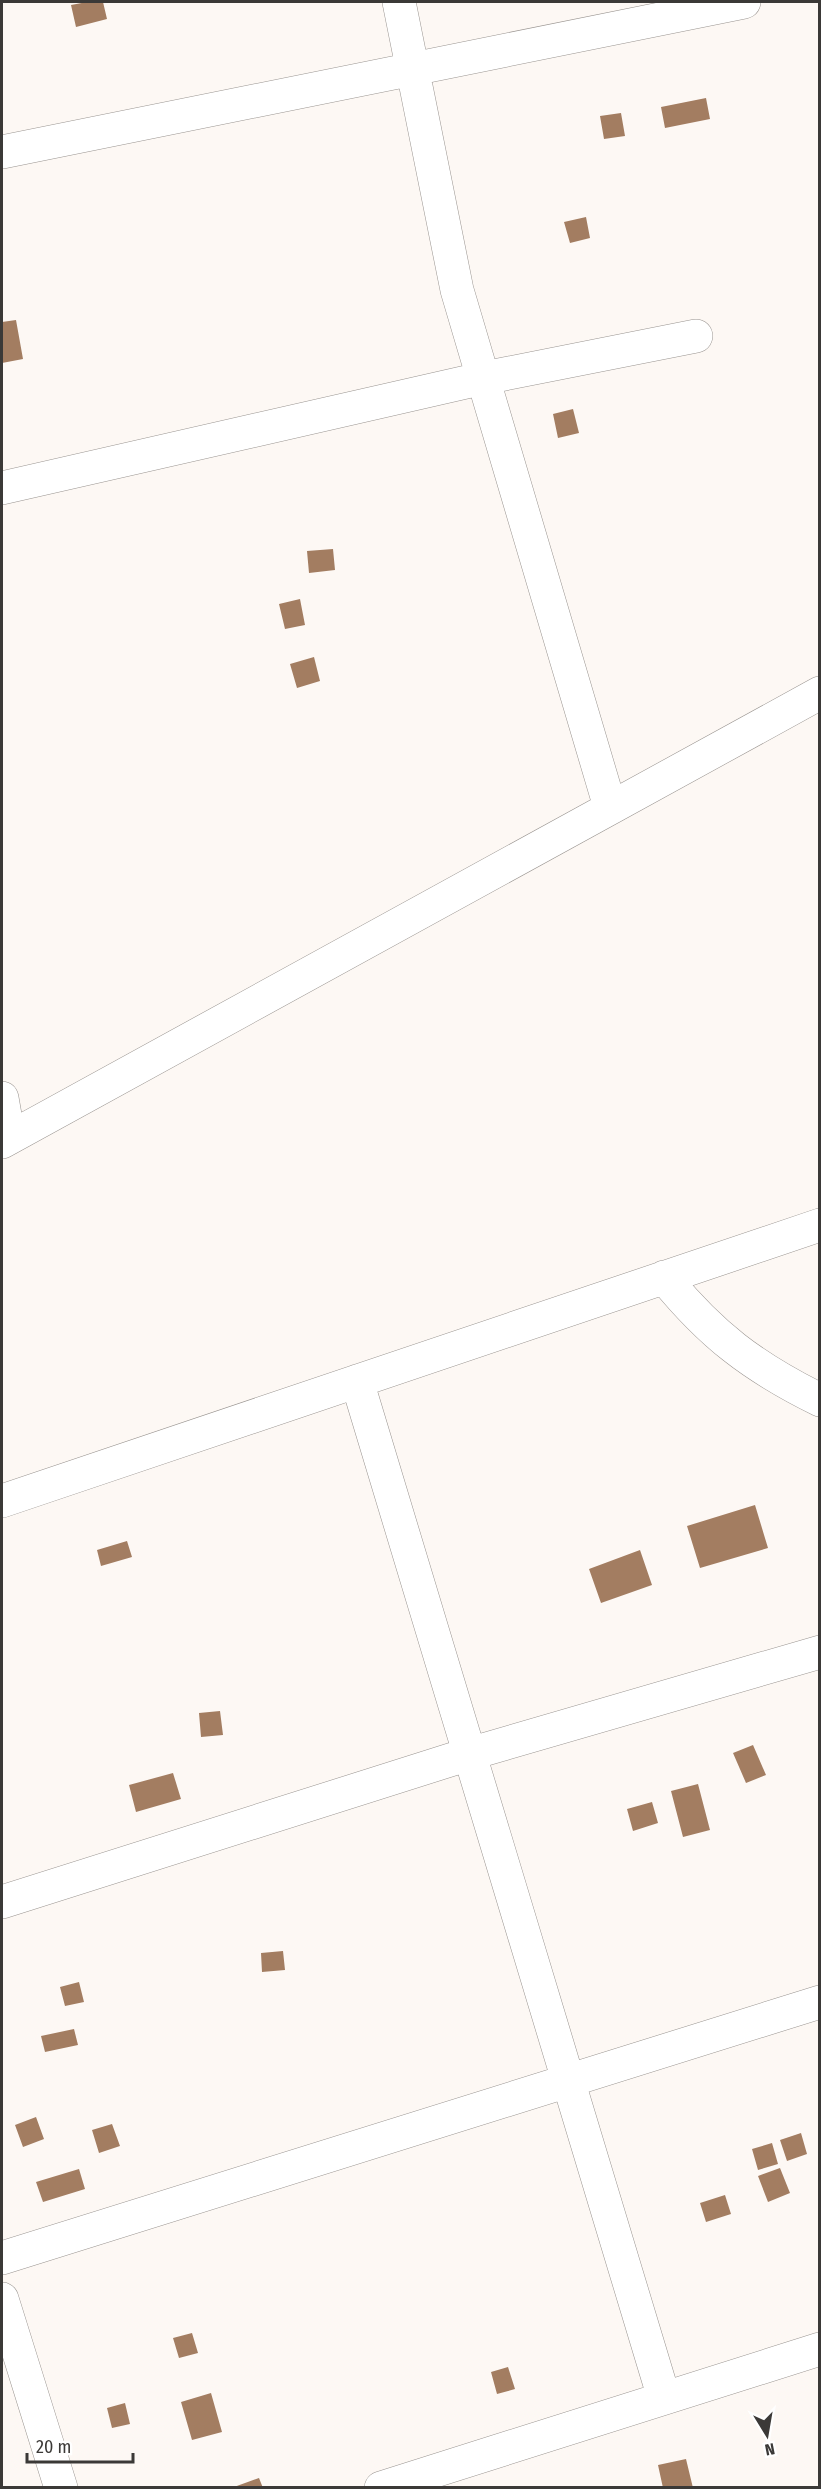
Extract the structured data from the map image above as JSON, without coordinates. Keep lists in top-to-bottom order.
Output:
{
  "scale_bar": "20 m",
  "north": "bottom"
}
